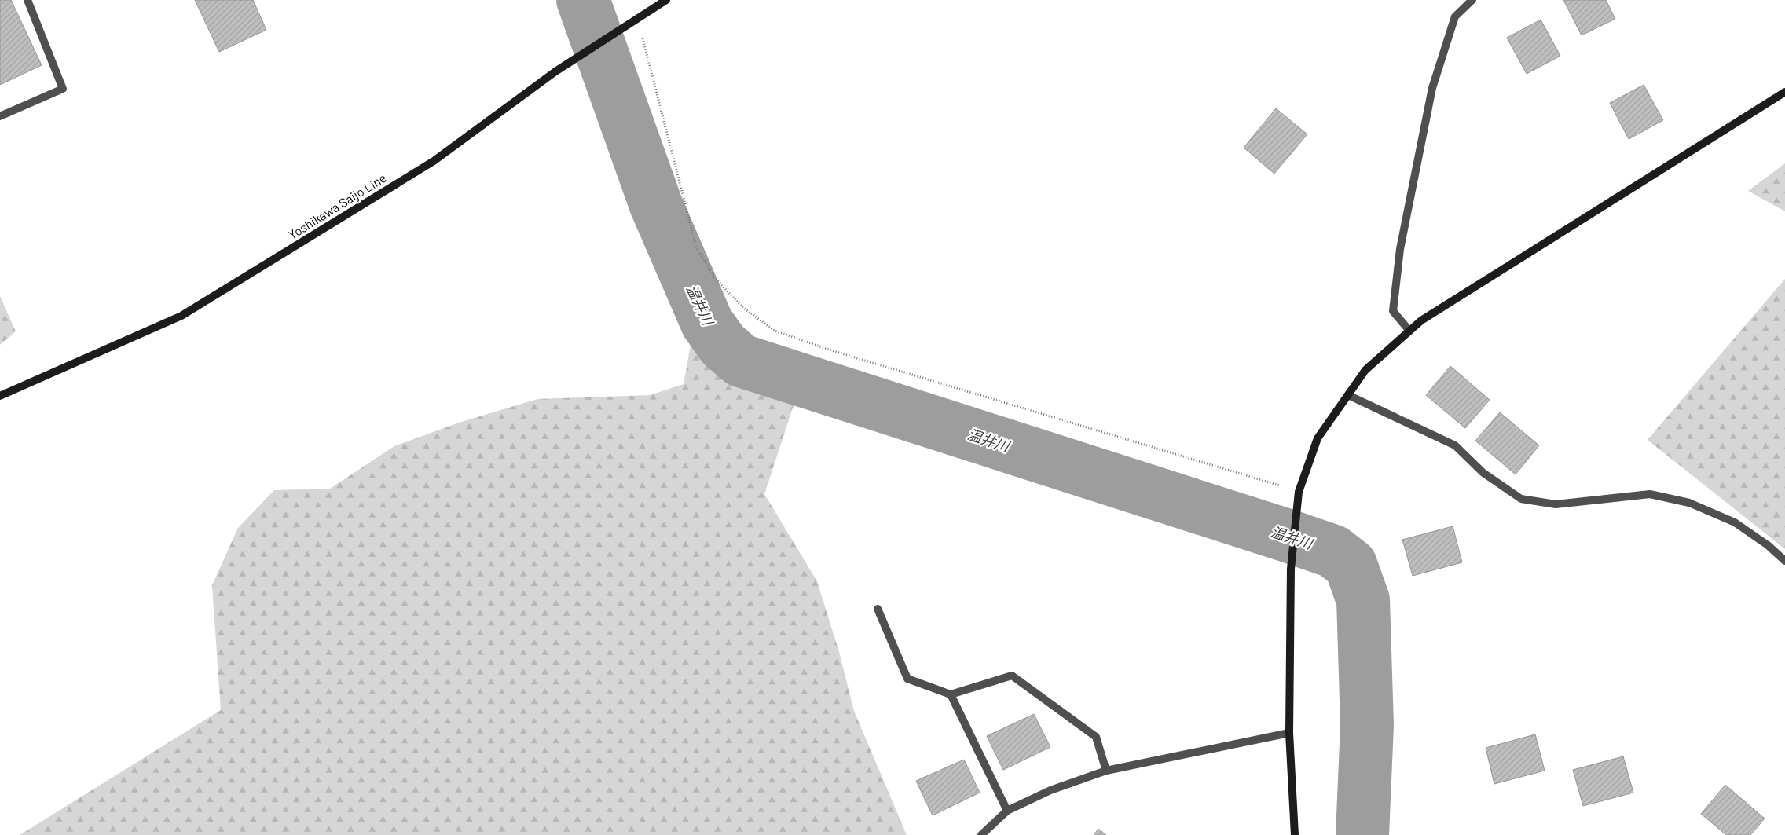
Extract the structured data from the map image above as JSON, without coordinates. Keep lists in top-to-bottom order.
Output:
{
  "streets": {
    "street": ["Yoshikawa Saijo Line"]
  },
  "water": ["温井川"]
}
